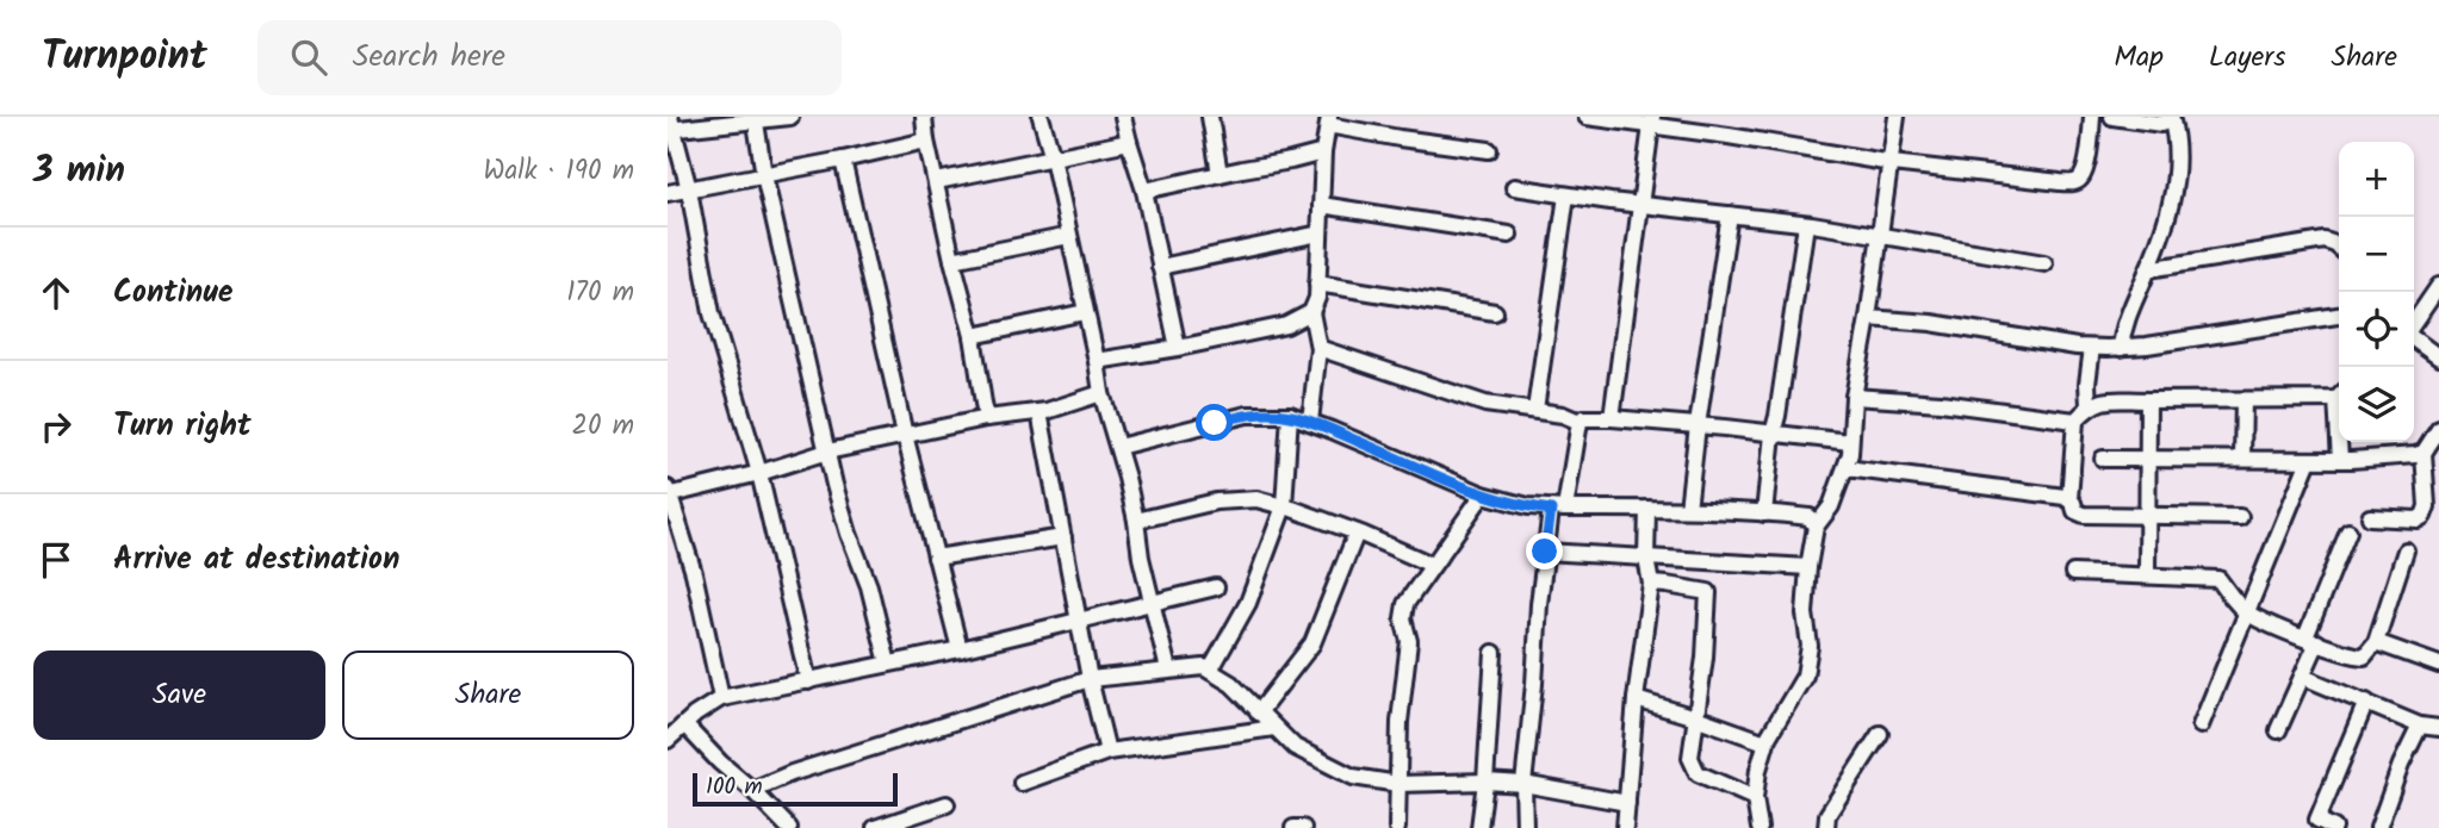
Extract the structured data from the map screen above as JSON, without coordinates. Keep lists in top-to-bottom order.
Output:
{
  "scale_bar": "100 m",
  "page": {
    "header": "Turnpoint",
    "search": "Search here",
    "nav": ["Map", "Layers", "Share"],
    "heading": ["3 min", "Walk · 190 m"],
    "map_buttons": ["+", "−"],
    "list": [
      ["Continue", "170 m"],
      ["Turn right", "20 m"],
      "Arrive at destination"
    ],
    "buttons": ["Save", "Share"],
    "scale": "100 m"
  }
}
